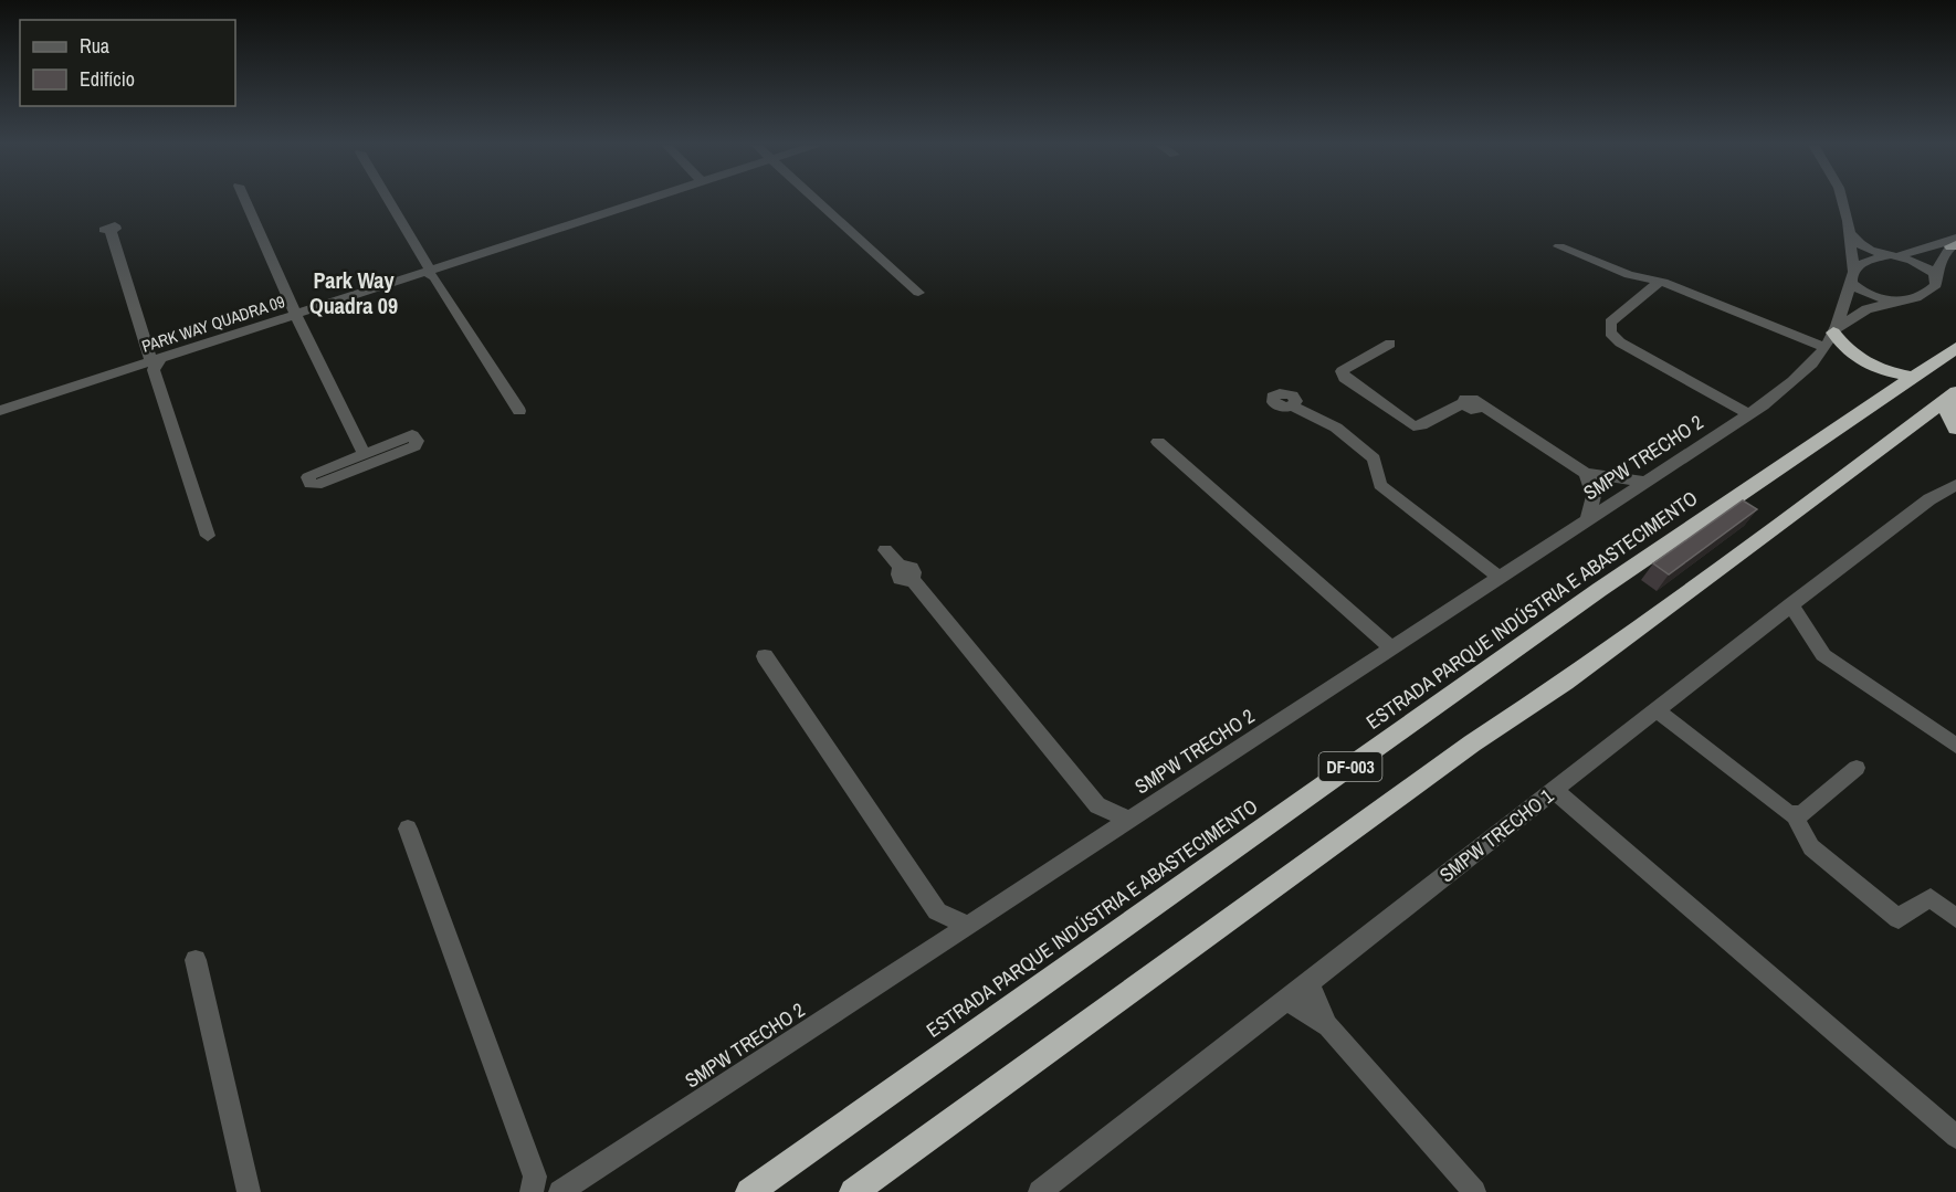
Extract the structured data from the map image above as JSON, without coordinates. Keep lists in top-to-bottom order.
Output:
{
  "streets": {
    "highway": ["ESTRADA PARQUE INDÚSTRIA E ABASTECIMENTO", "DF-003"],
    "street": ["PARK WAY QUADRA 09", "SMPW TRECHO 2", "SMPW TRECHO 1"]
  },
  "districts": ["Park Way Quadra 09"],
  "legend": ["Rua", "Edifício"]
}
